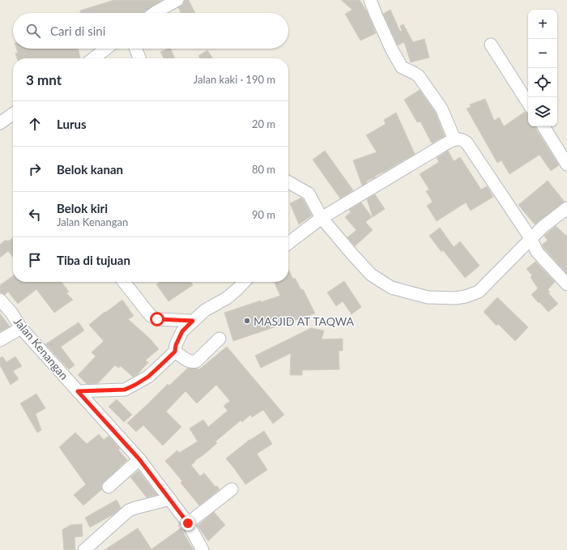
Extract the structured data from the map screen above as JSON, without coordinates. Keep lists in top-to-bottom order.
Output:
{
  "streets": {
    "street": ["Jalan Kenangan"]
  },
  "places": ["MASJID AT TAQWA"],
  "page": {
    "map_buttons": ["+", "−"],
    "search": "Cari di sini",
    "heading": ["3 mnt", "Jalan kaki · 190 m"],
    "list": [
      ["Lurus", "20 m"],
      ["Belok kanan", "80 m"],
      ["Belok kiri", "Jalan Kenangan", "90 m"],
      "Tiba di tujuan"
    ]
  }
}
